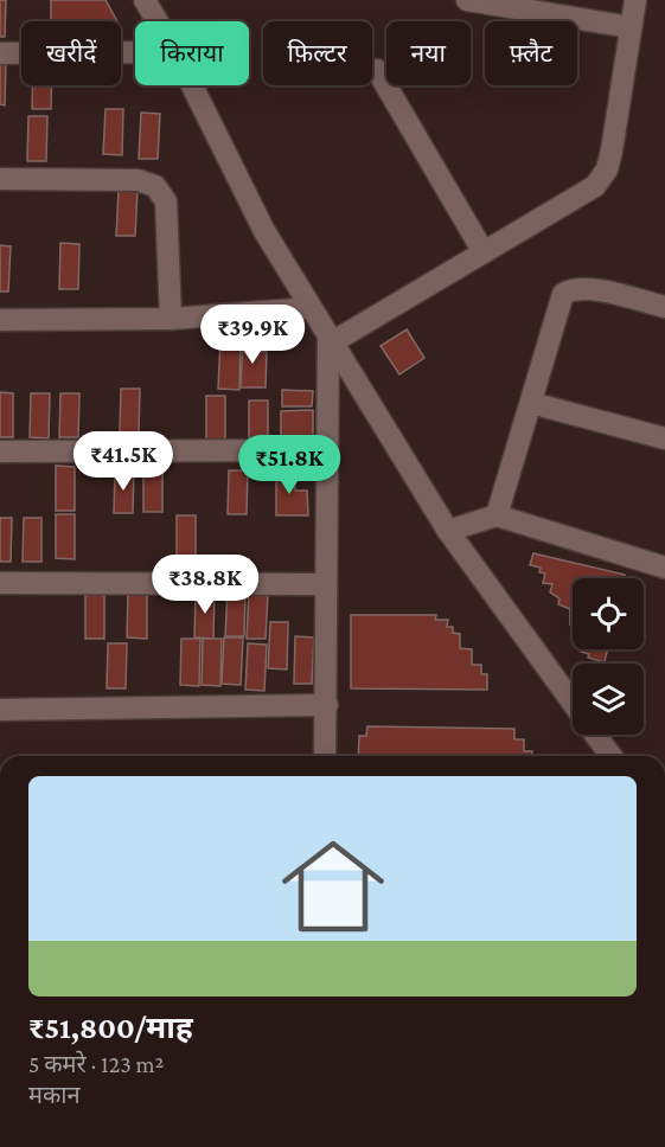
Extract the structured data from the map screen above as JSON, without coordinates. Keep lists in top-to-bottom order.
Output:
{
  "page": {
    "chip": [
      "खरीदें",
      "किराया",
      "फ़िल्टर",
      "नया",
      "फ़्लैट"
    ],
    "price": [
      "₹39.9K",
      "₹41.5K",
      "₹51.8K",
      "₹38.8K"
    ],
    "list": [
      {
        "name": "₹51,800/माह",
        "note": "5 कमरे · 123 m² · मकान"
      }
    ]
  }
}
